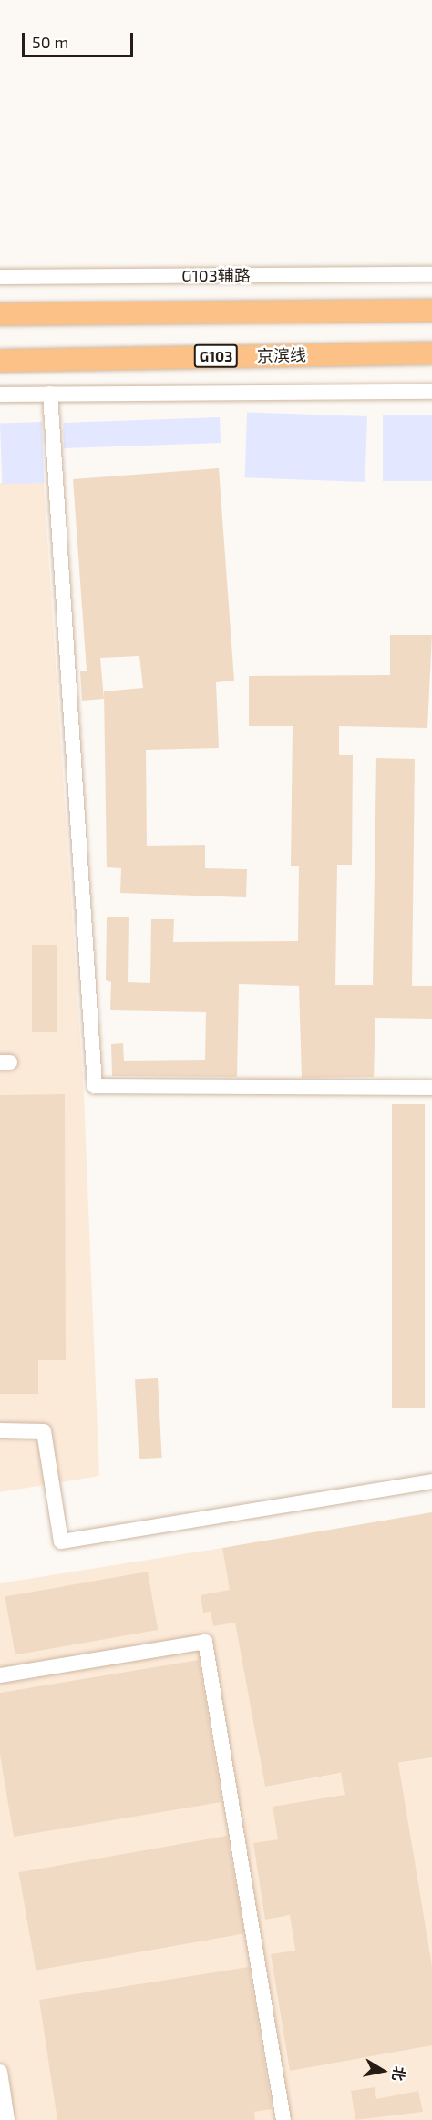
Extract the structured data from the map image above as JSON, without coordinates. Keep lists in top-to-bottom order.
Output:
{
  "streets": {
    "highway": ["京滨线", "G103"],
    "street": ["G103辅路"]
  },
  "scale_bar": "50 m",
  "north": "right"
}
